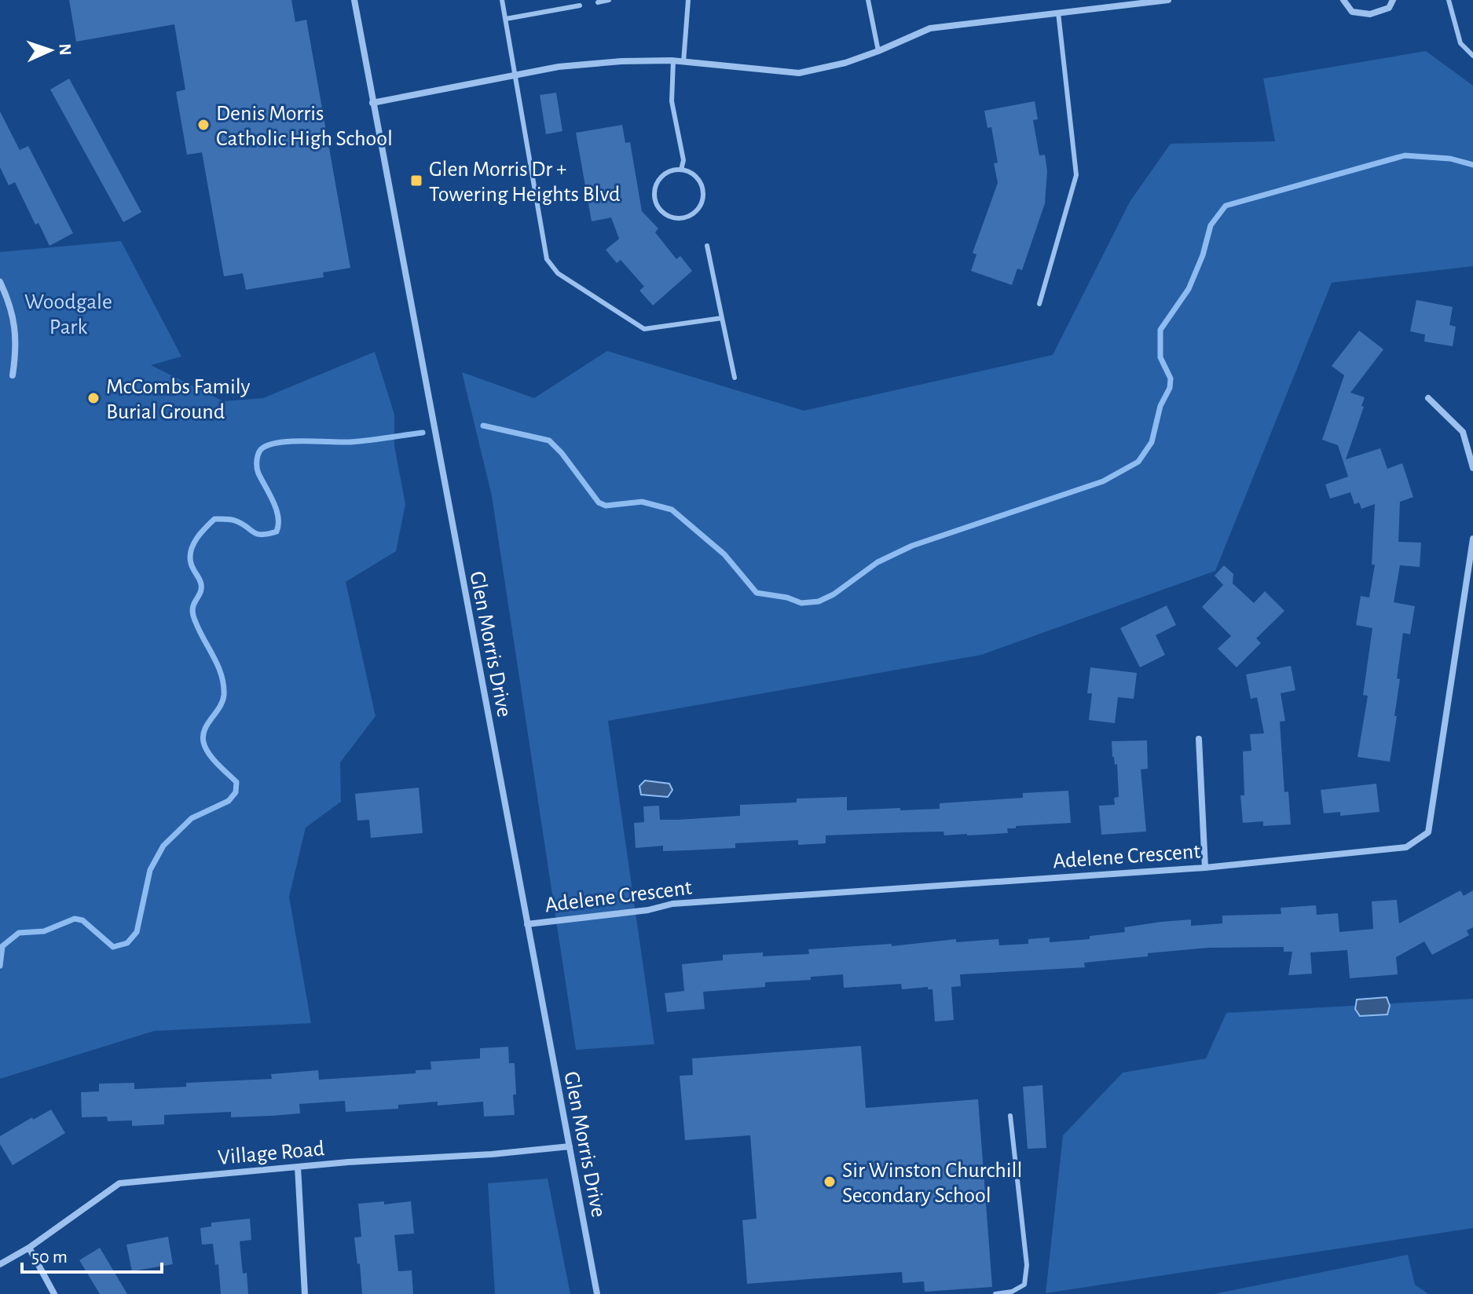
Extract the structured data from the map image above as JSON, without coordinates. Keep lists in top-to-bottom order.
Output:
{
  "streets": {
    "street": ["Glen Morris Drive", "Adelene Crescent", "Village Road"]
  },
  "crossings": [
    ["Glen Morris Drive", "Adelene Crescent"],
    ["Glen Morris Drive", "Village Road"]
  ],
  "parks": ["Woodgale Park"],
  "places": {
    "other": ["Denis Morris Catholic High School", "McCombs Family Burial Ground", "Sir Winston Churchill Secondary School"],
    "transit": ["Glen Morris Dr + Towering Heights Blvd"]
  },
  "scale_bar": "50 m",
  "north": "right"
}
